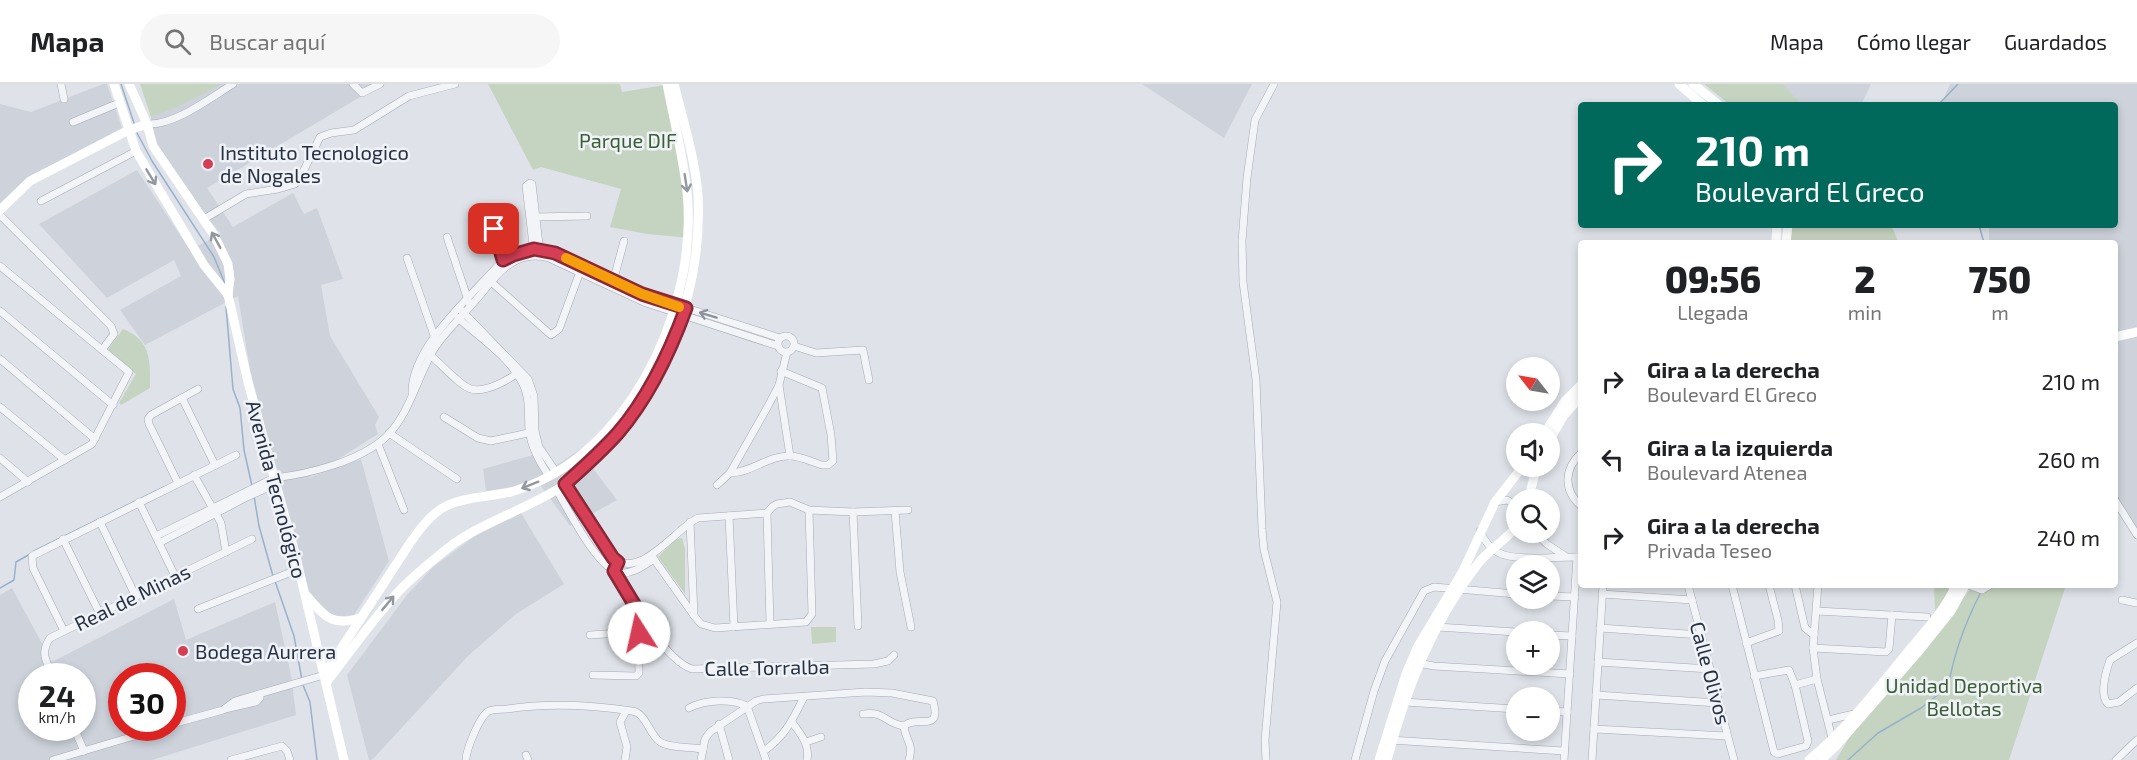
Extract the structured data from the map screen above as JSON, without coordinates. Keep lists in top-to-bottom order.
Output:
{
  "streets": {
    "main road": ["Avenida Tecnológico"],
    "street": ["Real de Minas", "Calle Torralba", "Calle Olivos"]
  },
  "parks": ["Parque DIF", "Unidad Deportiva Bellotas"],
  "places": ["Instituto Tecnologico de Nogales", "Bodega Aurrera"],
  "north": "top left",
  "page": {
    "header": "Mapa",
    "search": "Buscar aquí",
    "nav": ["Mapa", "Cómo llegar", "Guardados"],
    "turn": ["210 m", "Boulevard El Greco"],
    "eta": [
      "09:56",
      "Llegada",
      "2",
      "min",
      "750",
      "m"
    ],
    "list": [
      {
        "name": "Gira a la derecha",
        "note": "Boulevard El Greco",
        "value": "210 m"
      },
      {
        "name": "Gira a la izquierda",
        "note": "Boulevard Atenea",
        "value": "260 m"
      },
      {
        "name": "Gira a la derecha",
        "note": "Privada Teseo",
        "value": "240 m"
      }
    ],
    "map_buttons": ["+", "−"],
    "speed": "24 km/h",
    "limit": "30"
  }
}
